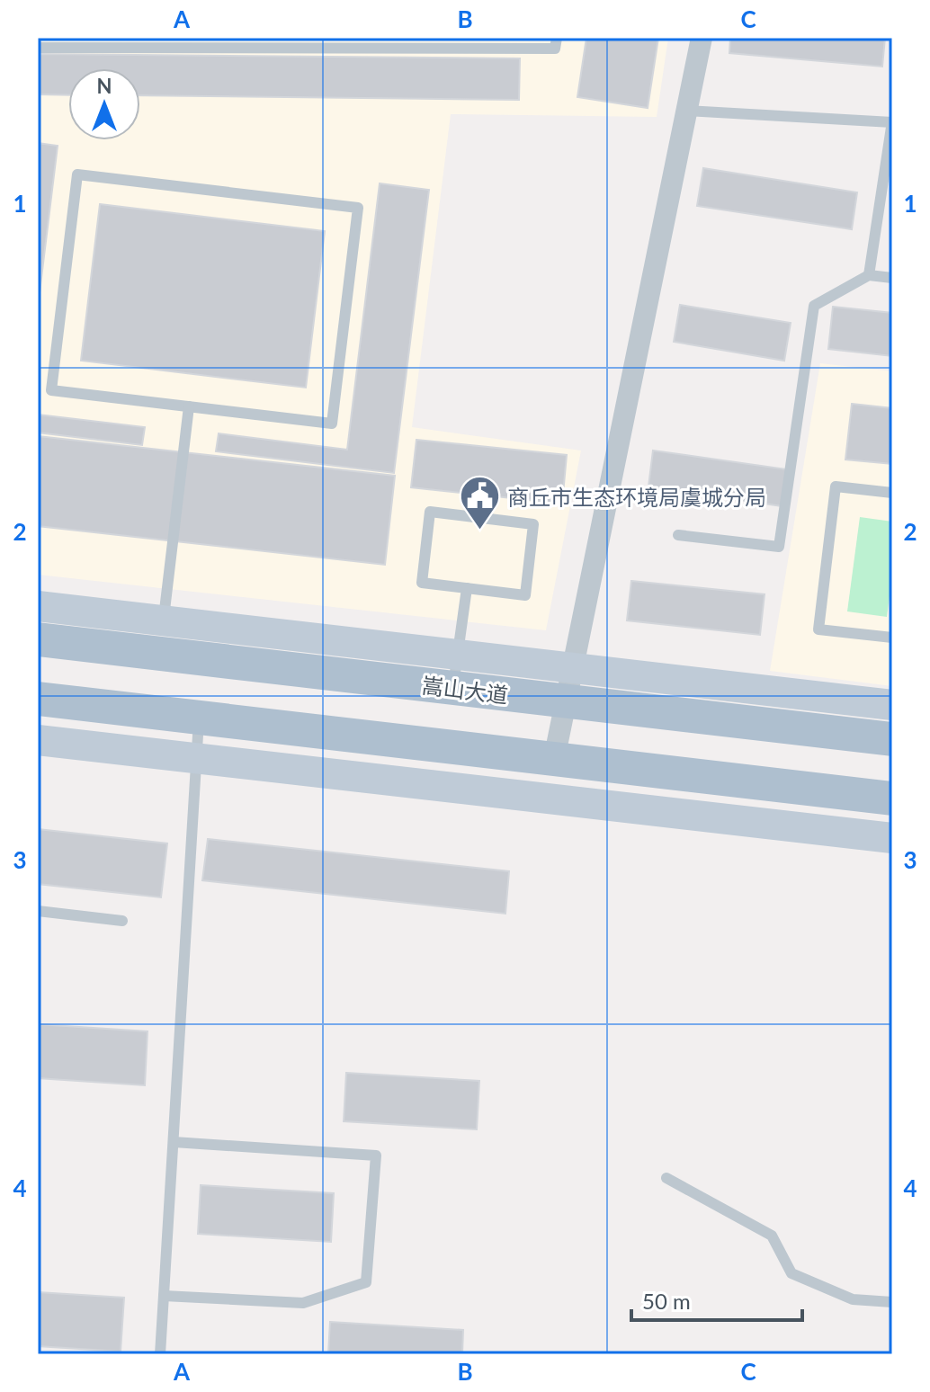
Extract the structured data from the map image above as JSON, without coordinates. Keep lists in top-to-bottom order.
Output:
{
  "streets": {
    "main road": ["嵩山大道"]
  },
  "places": {
    "public building": ["商丘市生态环境局虞城分局"]
  },
  "scale_bar": "50 m",
  "north": "top",
  "grid": {
    "columns": ["A", "B", "C"],
    "rows": [
      "1",
      "2",
      "3",
      "4"
    ]
  }
}
